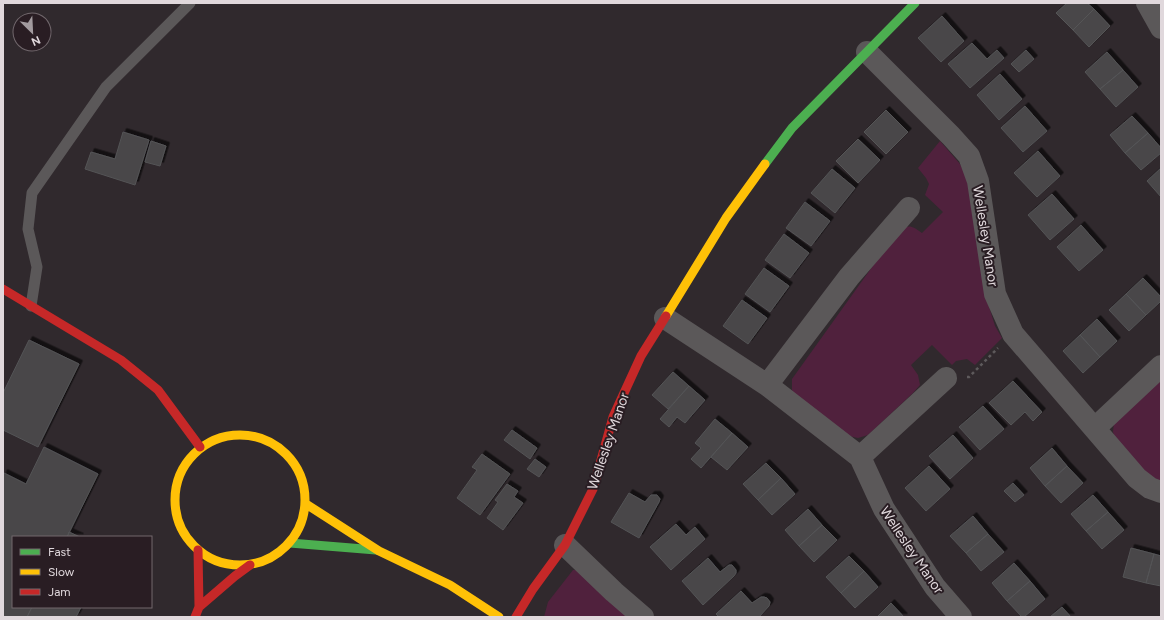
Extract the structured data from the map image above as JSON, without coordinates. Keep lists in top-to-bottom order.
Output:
{
  "streets": {
    "street": ["Wellesley Manor"]
  },
  "legend": ["Fast", "Slow", "Jam"],
  "north": "bottom right"
}
